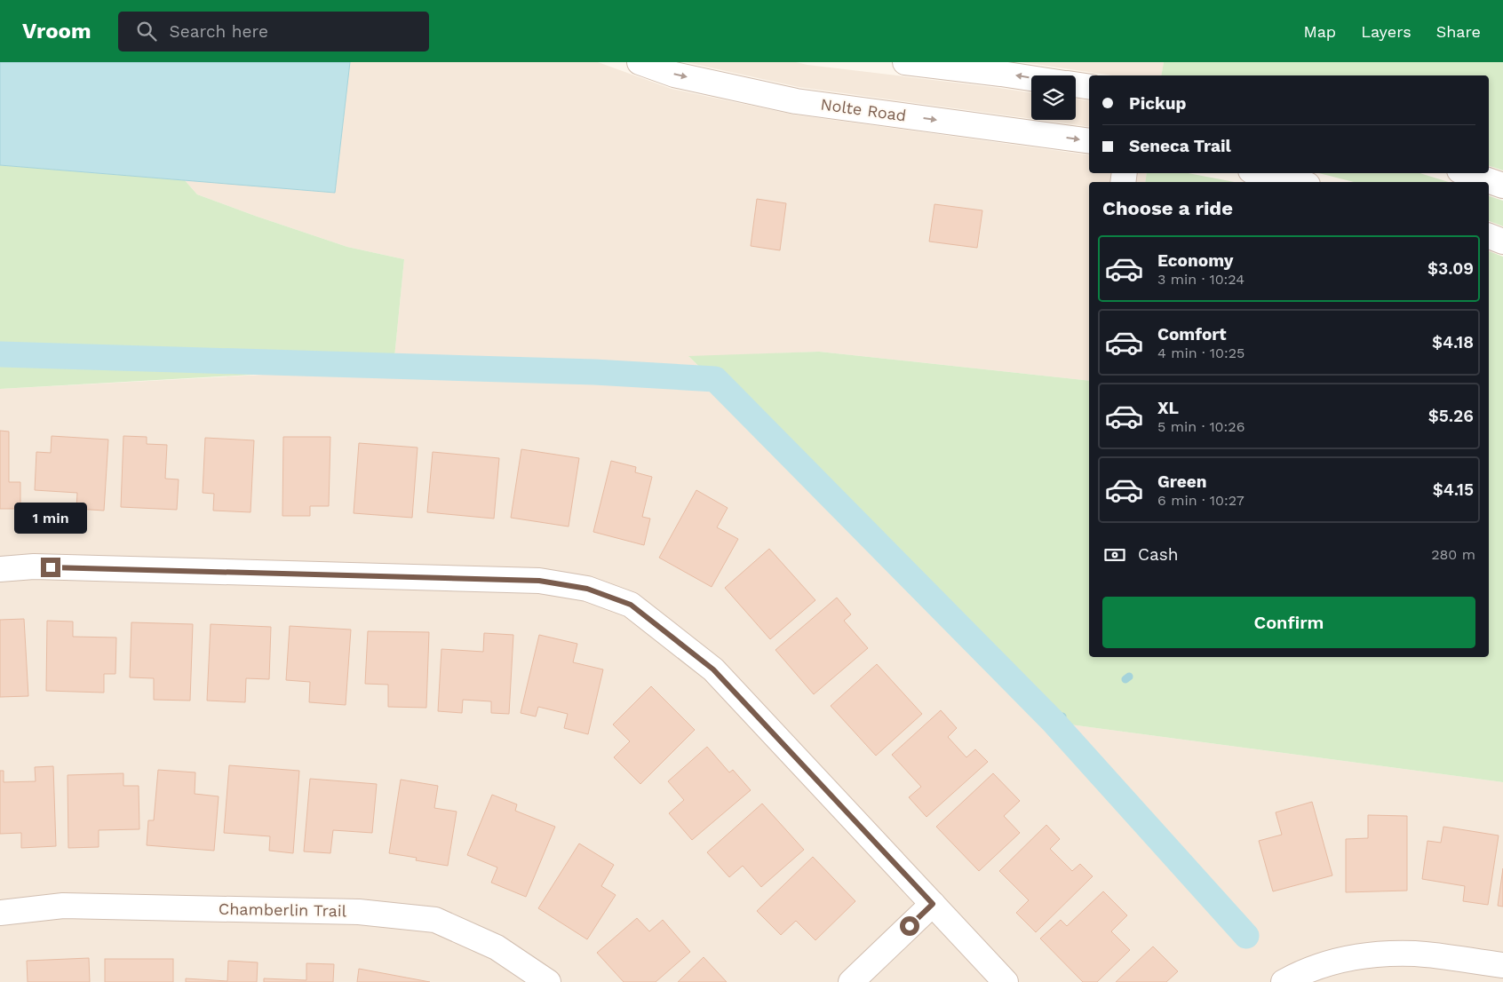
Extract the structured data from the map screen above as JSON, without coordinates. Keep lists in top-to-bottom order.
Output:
{
  "streets": {
    "street": ["Nolte Road", "Chamberlin Trail"]
  },
  "page": {
    "header": "Vroom",
    "search": "Search here",
    "nav": ["Map", "Layers", "Share"],
    "banner": ["Pickup", "Seneca Trail"],
    "heading": "Choose a ride",
    "list": [
      {
        "name": "Economy",
        "note": "3 min · 10:24",
        "value": "$3.09"
      },
      {
        "name": "Comfort",
        "note": "4 min · 10:25",
        "value": "$4.18"
      },
      {
        "name": "XL",
        "note": "5 min · 10:26",
        "value": "$5.26"
      },
      {
        "name": "Green",
        "note": "6 min · 10:27",
        "value": "$4.15"
      }
    ],
    "bubble": "1 min",
    "pay": ["Cash", "280 m"],
    "buttons": "Confirm"
  }
}
